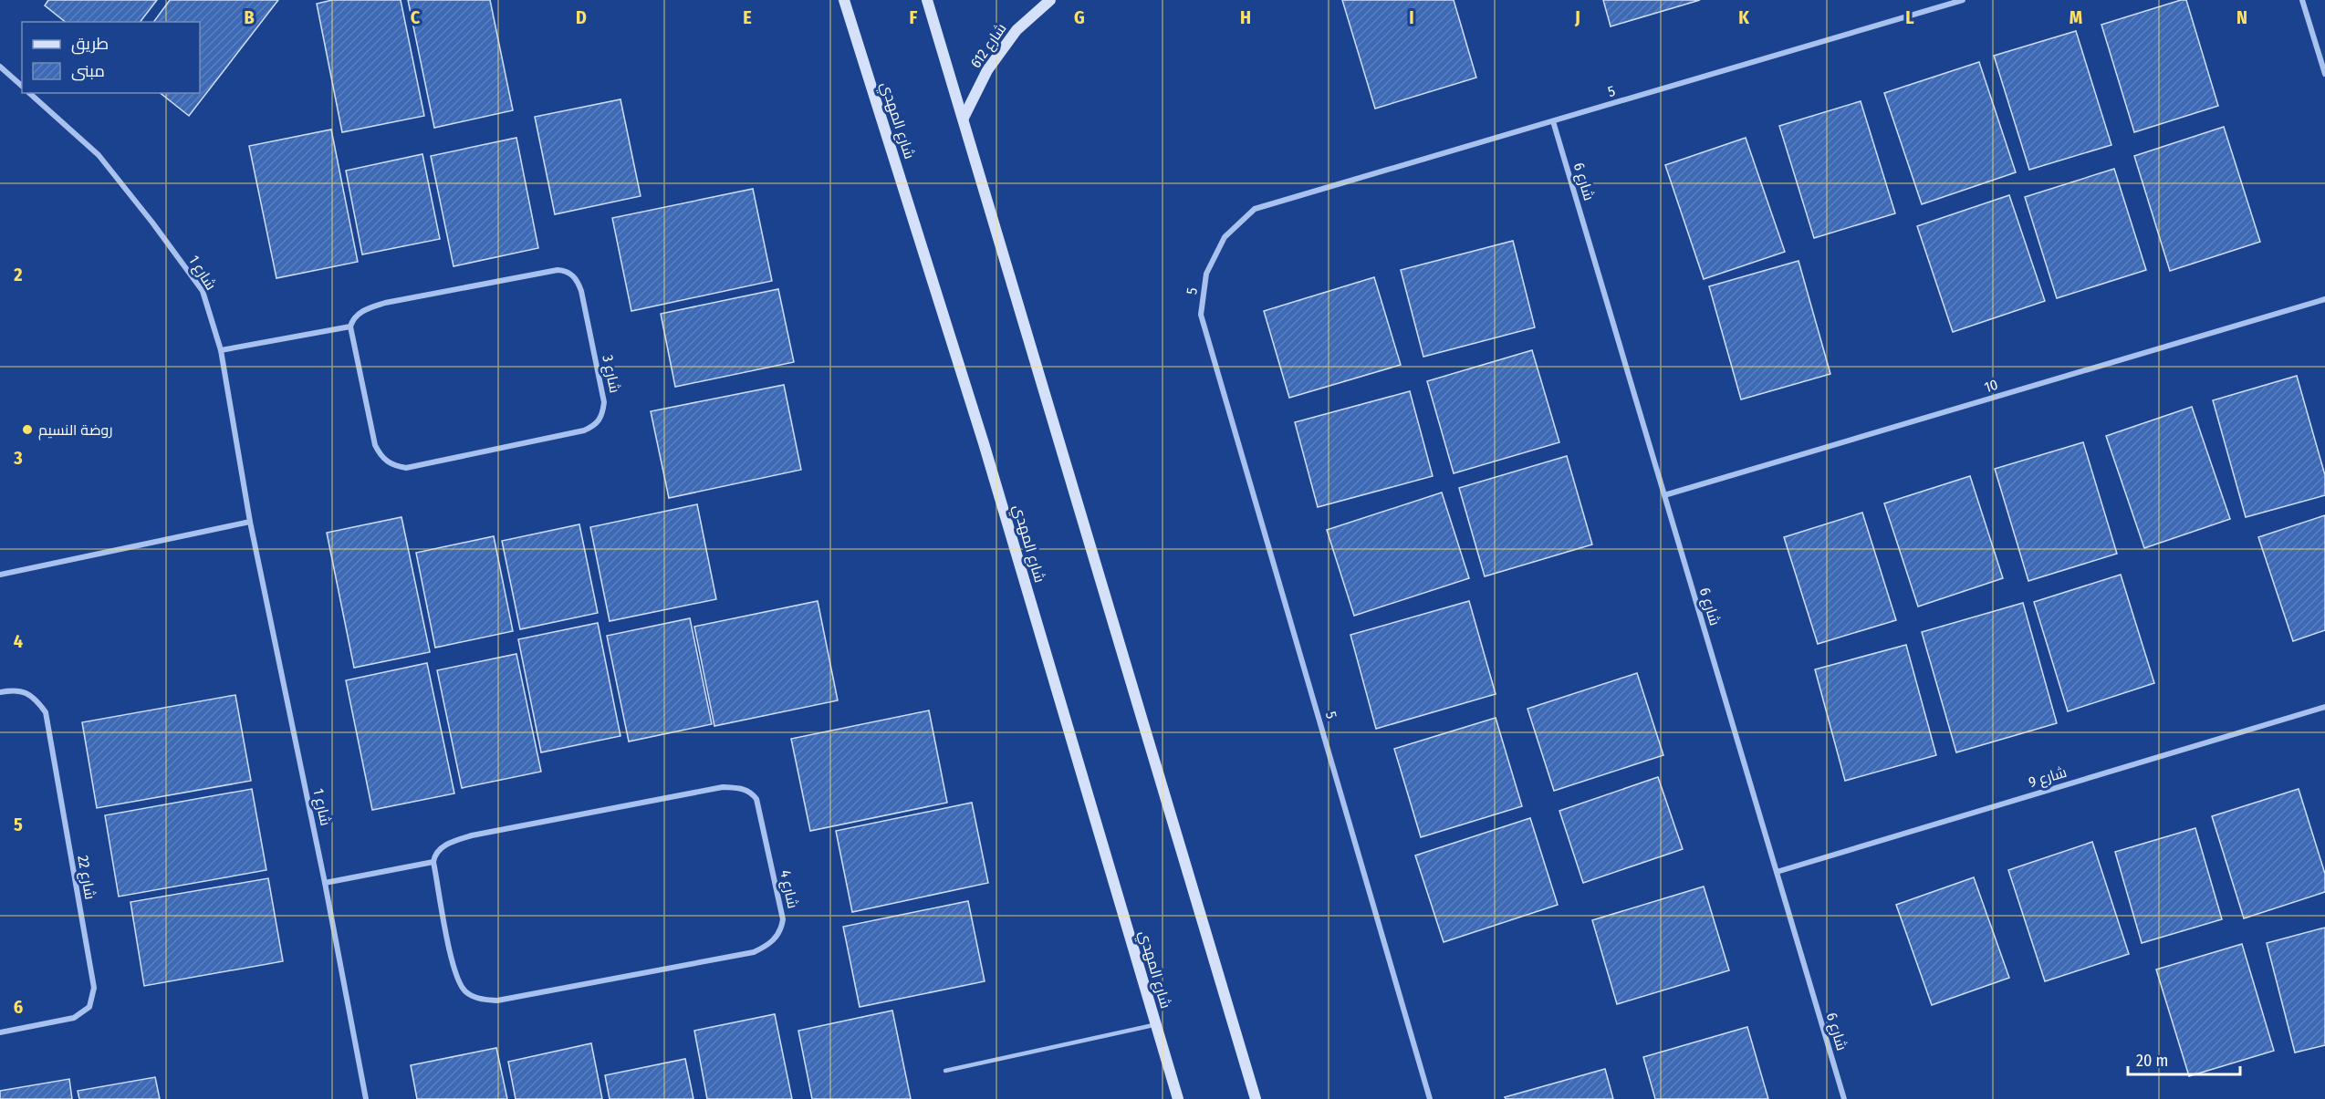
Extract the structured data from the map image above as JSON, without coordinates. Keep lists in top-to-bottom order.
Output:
{
  "streets": {
    "main road": ["شارع 612", "شارع المهدي"],
    "street": [
      "5",
      "شارع 6",
      "شارع 1",
      "شارع 3",
      "10",
      "شارع 9",
      "شارع 22",
      "شارع 4"
    ]
  },
  "crossings": [
    ["5", "شارع 6"],
    ["شارع 6", "10"],
    ["شارع 6", "شارع 9"]
  ],
  "places": ["روضة النسيم"],
  "legend": ["طريق", "مبنى"],
  "scale_bar": "20 m",
  "grid": {
    "columns": [
      "B",
      "C",
      "D",
      "E",
      "F",
      "G",
      "H",
      "I",
      "J",
      "K",
      "L",
      "M",
      "N"
    ],
    "rows": [
      "2",
      "3",
      "4",
      "5",
      "6"
    ]
  }
}
